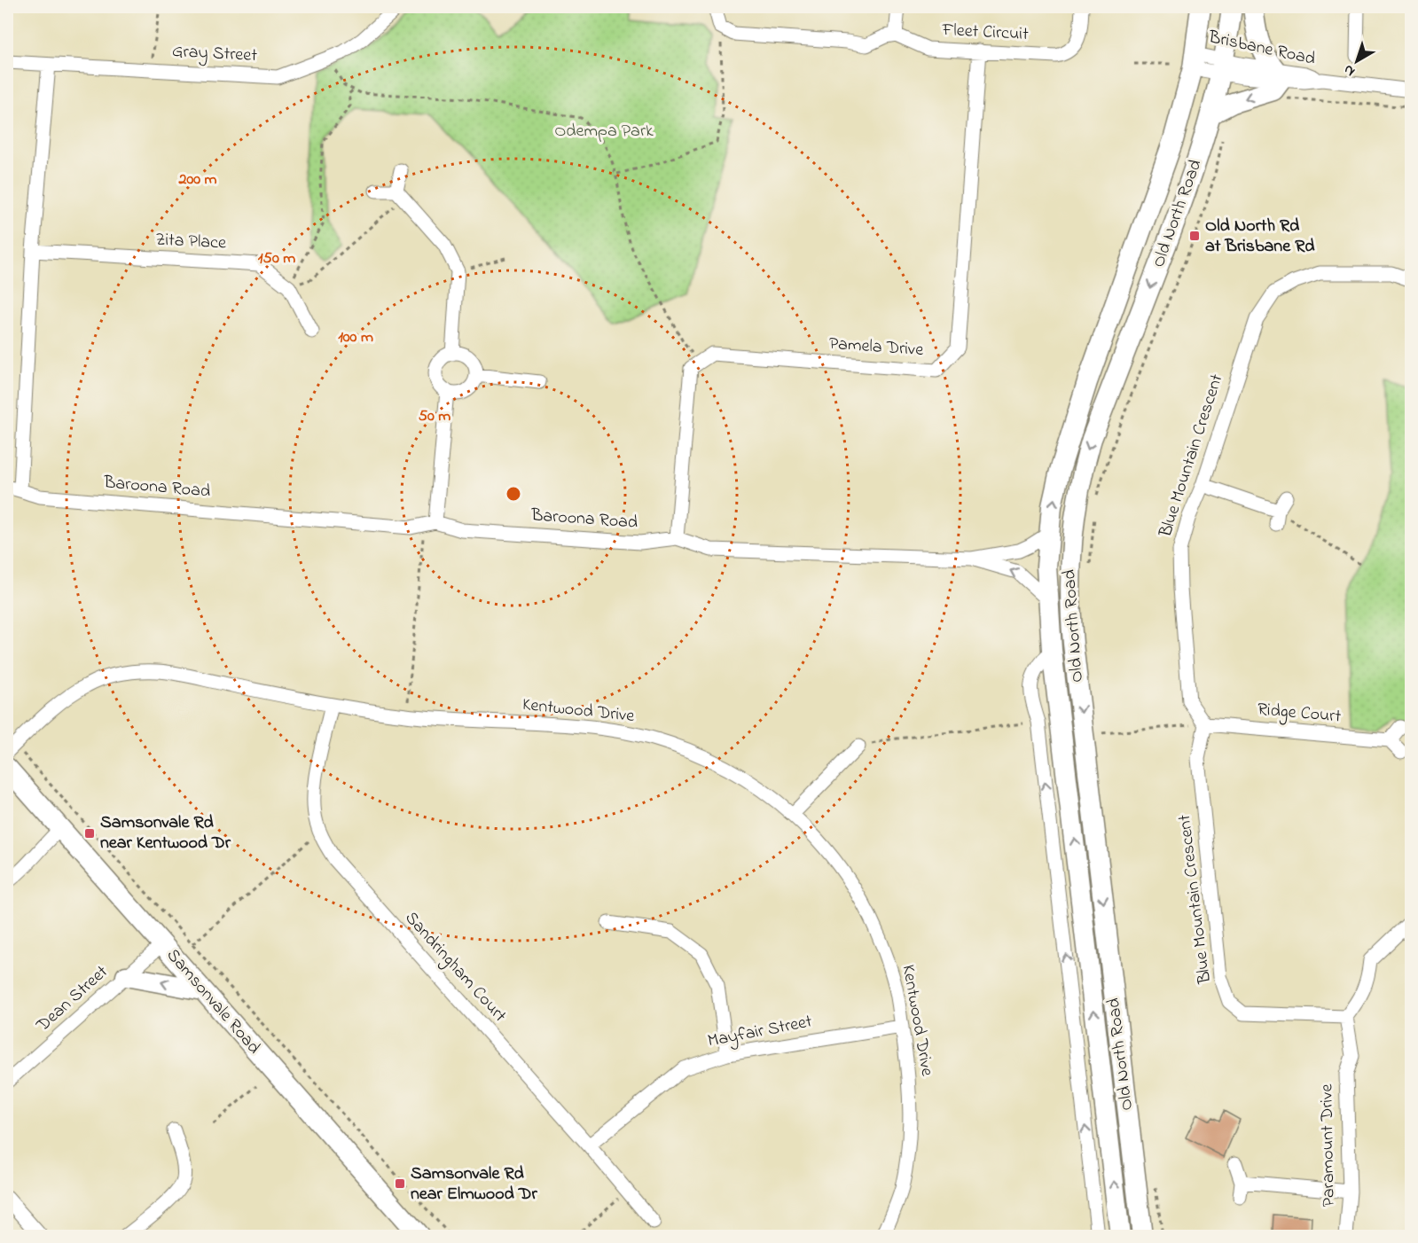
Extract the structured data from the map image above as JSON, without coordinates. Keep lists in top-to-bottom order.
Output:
{
  "streets": {
    "main road": ["Old North Road", "Samsonvale Road"],
    "street": [
      "Fleet Circuit",
      "Brisbane Road",
      "Gray Street",
      "Zita Place",
      "Pamela Drive",
      "Blue Mountain Crescent",
      "Baroona Road",
      "Kentwood Drive",
      "Ridge Court",
      "Sandringham Court",
      "Dean Street",
      "Mayfair Street",
      "Paramount Drive"
    ]
  },
  "crossings": [
    ["Fleet Circuit", "Pamela Drive"],
    ["Brisbane Road", "Old North Road"],
    ["Old North Road", "Baroona Road"],
    ["Blue Mountain Crescent", "Ridge Court"],
    ["Blue Mountain Crescent", "Paramount Drive"],
    ["Kentwood Drive", "Sandringham Court"],
    ["Kentwood Drive", "Mayfair Street"],
    ["Sandringham Court", "Mayfair Street"],
    ["Dean Street", "Samsonvale Road"]
  ],
  "parks": ["Odempa Park"],
  "places": {
    "transit": ["Old North Rd at Brisbane Rd", "Samsonvale Rd near Kentwood Dr", "Samsonvale Rd near Elmwood Dr"]
  },
  "north": "bottom left",
  "rings": [
    "200 m",
    "150 m",
    "100 m",
    "50 m"
  ]
}
